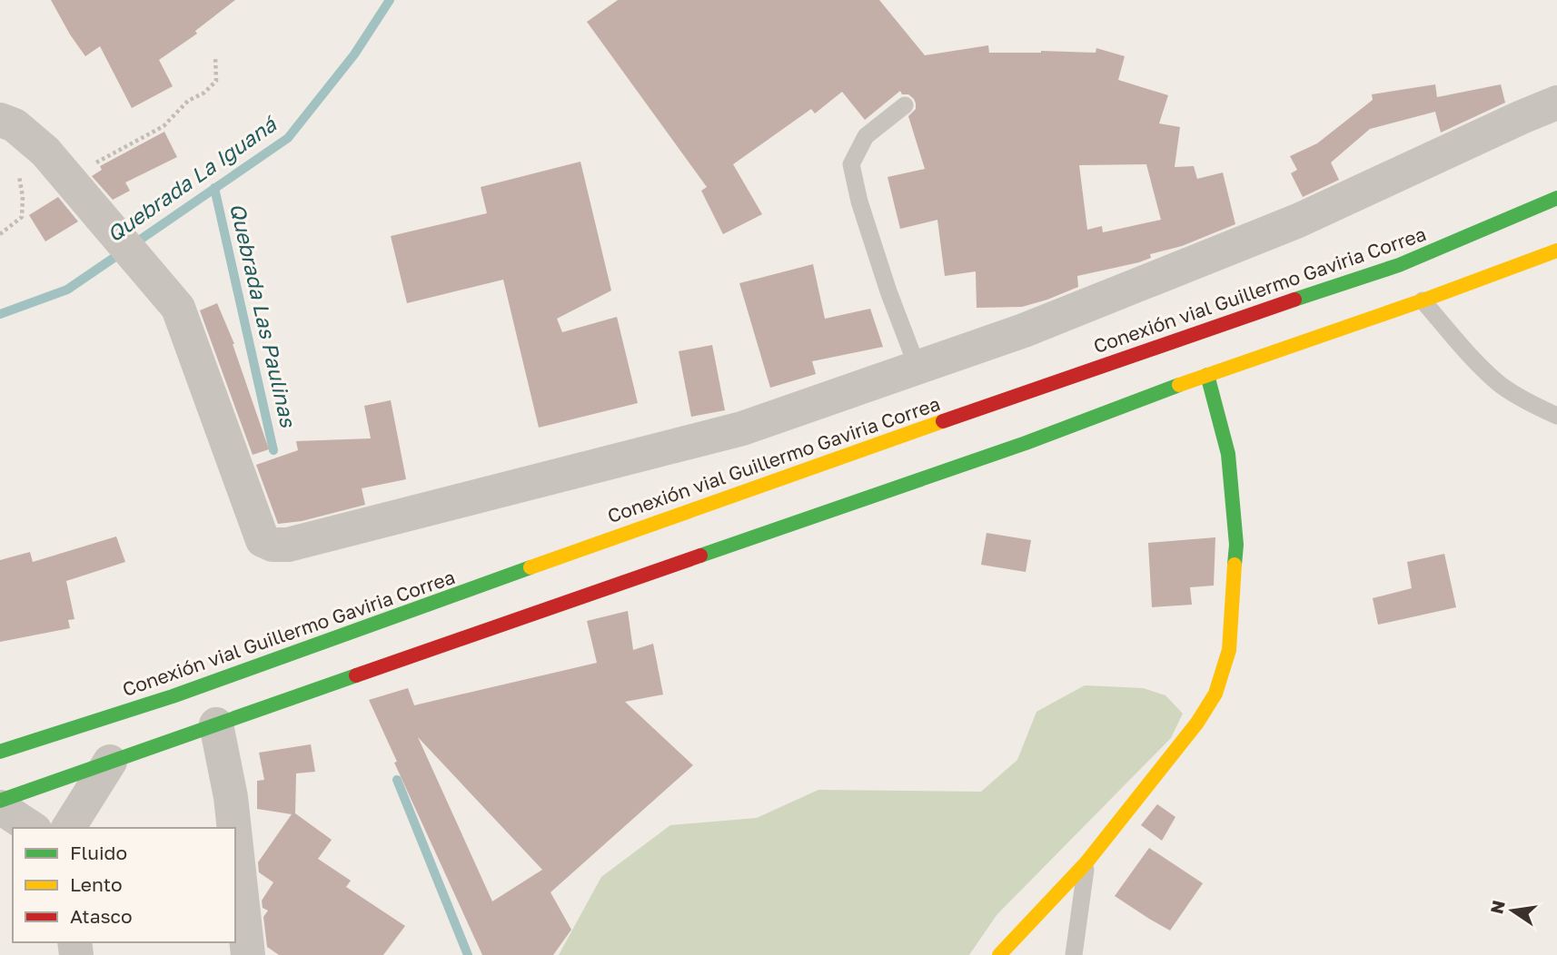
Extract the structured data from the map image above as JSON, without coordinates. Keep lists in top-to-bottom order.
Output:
{
  "streets": {
    "main road": ["Conexión vial Guillermo Gaviria Correa"]
  },
  "water": ["Quebrada La Iguaná", "Quebrada Las Paulinas"],
  "legend": ["Fluido", "Lento", "Atasco"],
  "north": "left"
}
